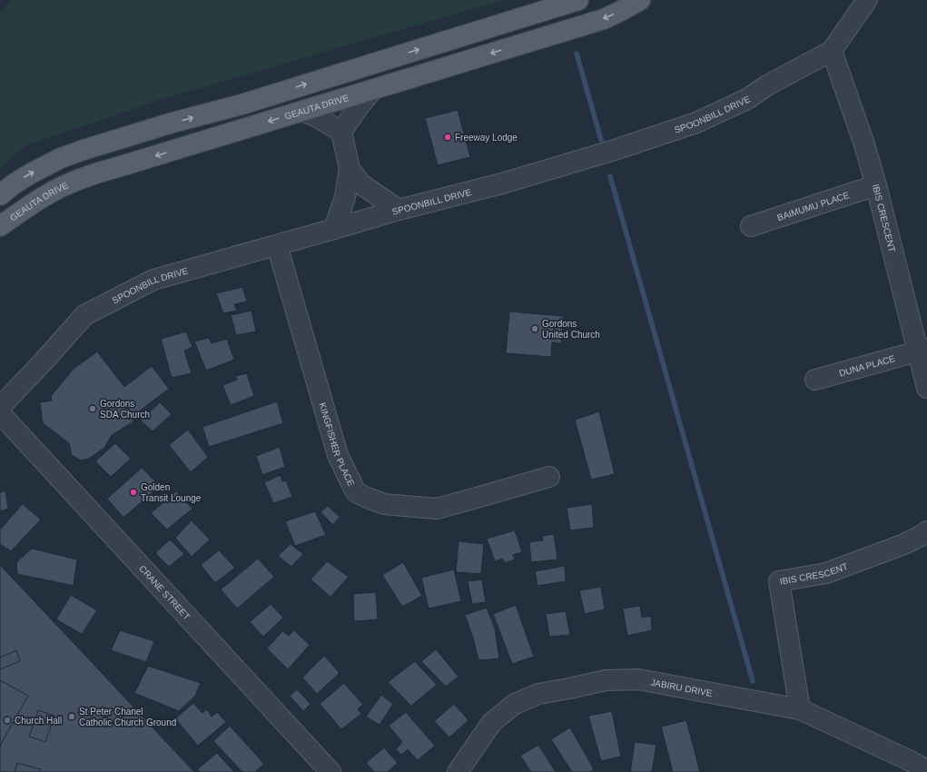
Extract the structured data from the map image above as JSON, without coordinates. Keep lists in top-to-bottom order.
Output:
{
  "streets": {
    "main road": ["GEAUTA DRIVE"],
    "street": [
      "SPOONBILL DRIVE",
      "BAIMUMU PLACE",
      "IBIS CRESCENT",
      "DUNA PLACE",
      "KINGFISHER PLACE",
      "CRANE STREET",
      "JABIRU DRIVE"
    ]
  },
  "crossings": [
    ["SPOONBILL DRIVE", "IBIS CRESCENT"],
    ["SPOONBILL DRIVE", "KINGFISHER PLACE"],
    ["BAIMUMU PLACE", "IBIS CRESCENT"],
    ["IBIS CRESCENT", "DUNA PLACE"],
    ["IBIS CRESCENT", "JABIRU DRIVE"]
  ],
  "places": [
    "Freeway Lodge",
    "Gordons United Church",
    "Gordons SDA Church",
    "Golden Transit Lounge",
    "St Peter Chanel Catholic Church Ground",
    "Church Hall"
  ]
}
